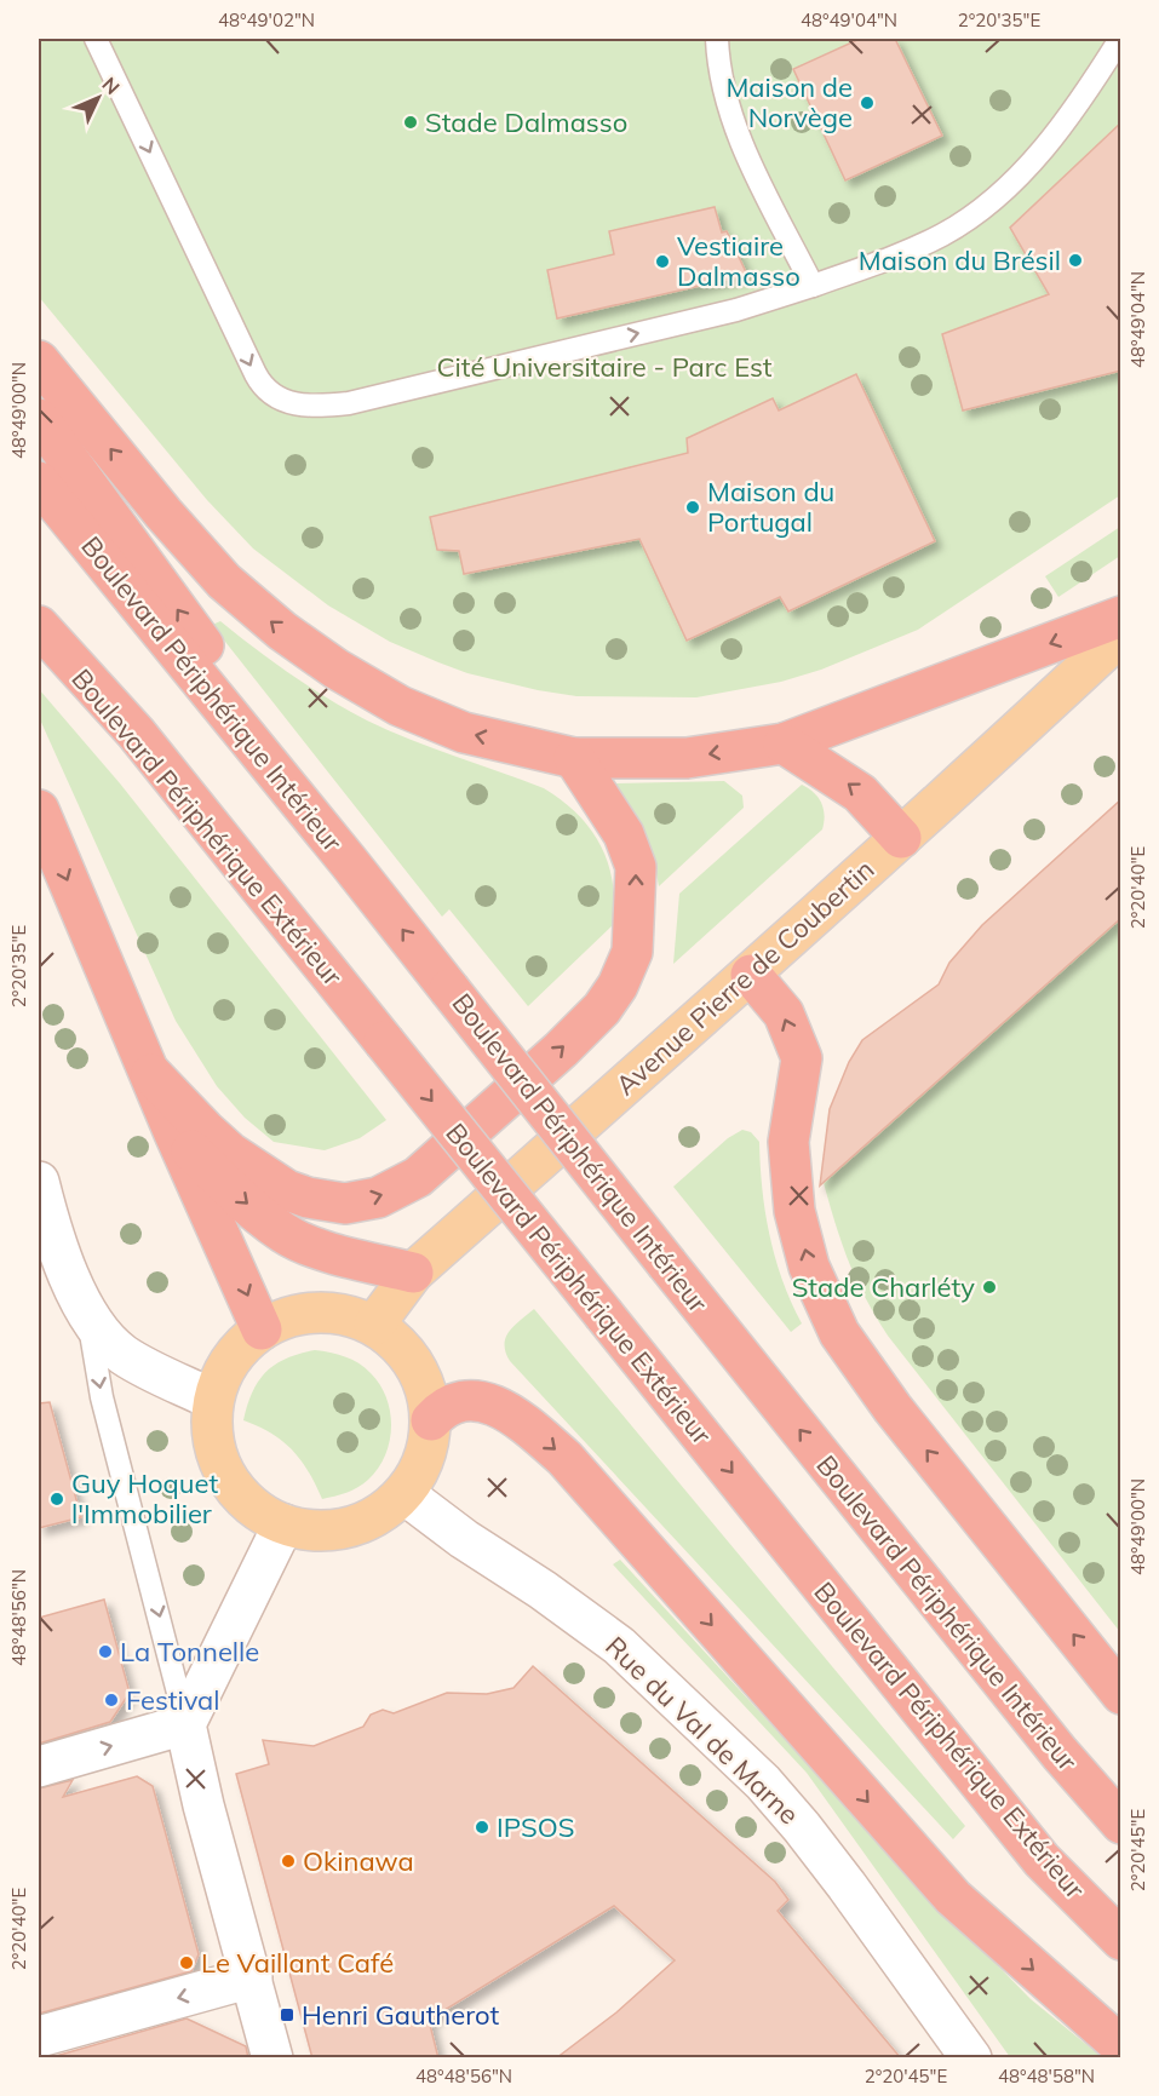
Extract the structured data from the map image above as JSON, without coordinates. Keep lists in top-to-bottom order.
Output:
{
  "streets": {
    "highway": ["Boulevard Périphérique Intérieur", "Boulevard Périphérique Extérieur"],
    "main road": ["Avenue Pierre de Coubertin", "Rue du Val de Marne"]
  },
  "crossings": [
    ["Avenue Pierre de Coubertin", "Rue du Val de Marne"]
  ],
  "parks": ["Cité Universitaire - Parc Est"],
  "places": {
    "other": [
      "Maison de Norvège",
      "Stade Dalmasso",
      "Maison du Brésil",
      "Vestiaire Dalmasso",
      "Maison du Portugal",
      "Stade Charléty",
      "Guy Hoquet l'Immobilier",
      "La Tonnelle",
      "Festival",
      "IPSOS",
      "Okinawa",
      "Le Vaillant Café"
    ],
    "transit": ["Henri Gautherot"]
  },
  "north": "top right",
  "coordinates": [
    "48°49'02\"N",
    "48°49'04\"N",
    "2°20'35\"E",
    "48°49'00\"N",
    "2°20'40\"E",
    "48°48'56\"N",
    "2°20'45\"E",
    "48°48'58\"N"
  ]
}
